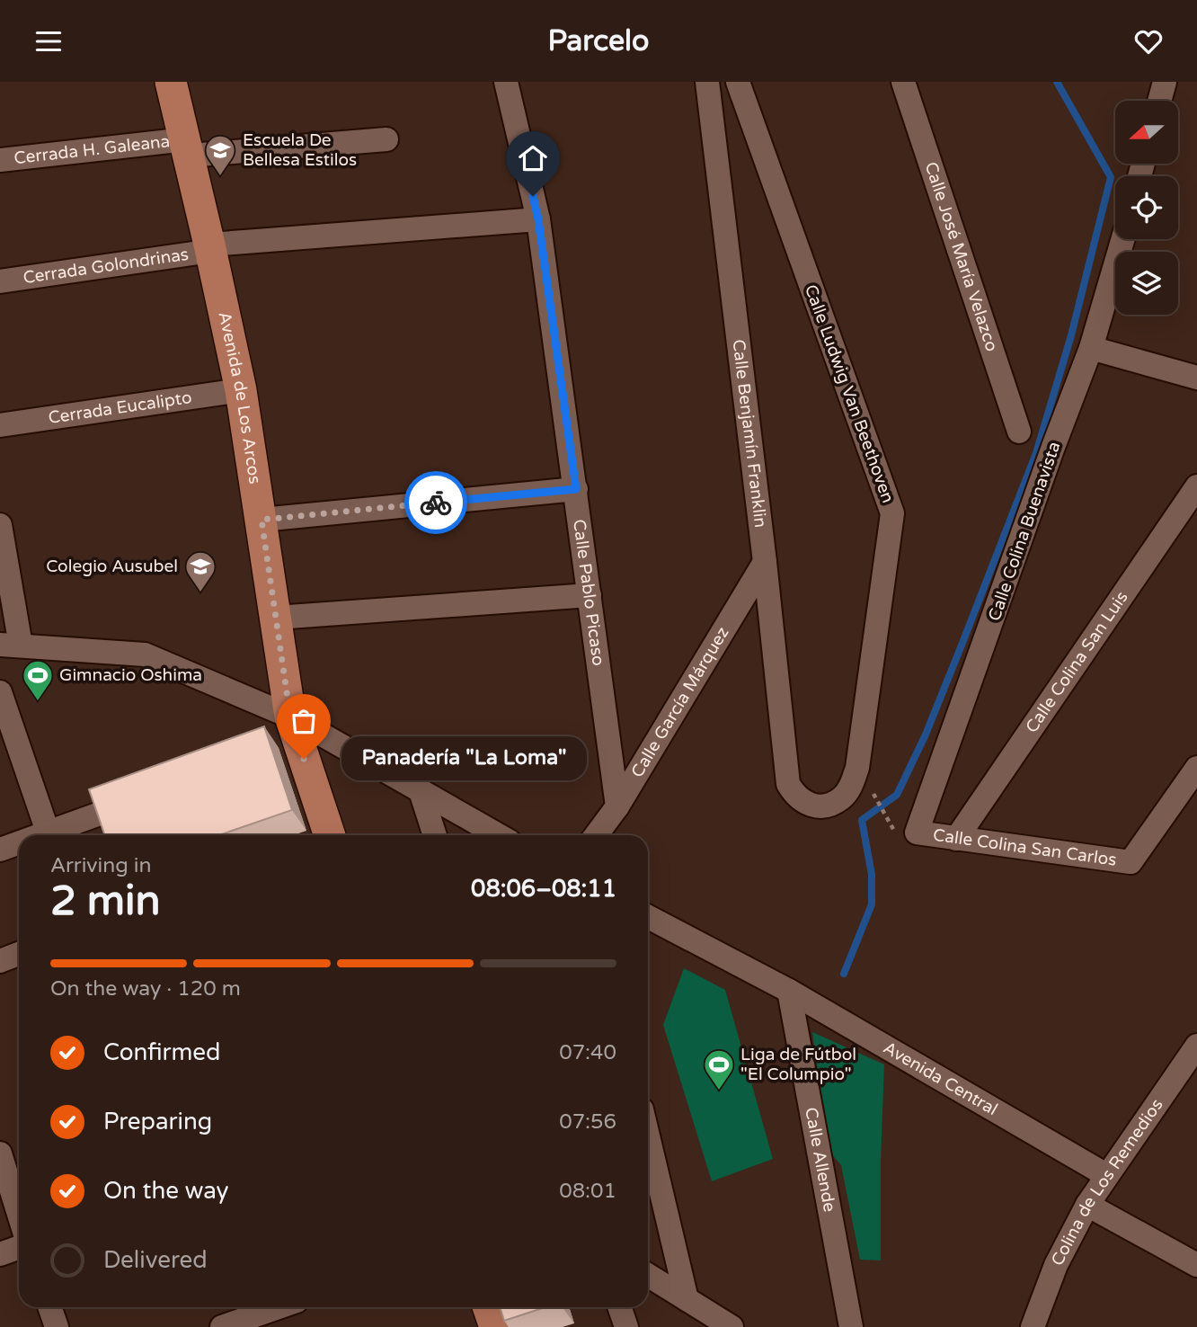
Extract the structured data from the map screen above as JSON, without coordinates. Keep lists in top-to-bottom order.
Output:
{
  "streets": {
    "main road": ["Avenida de Los Arcos"],
    "street": [
      "Cerrada H. Galeana",
      "Calle José María Velazco",
      "Cerrada Golondrinas",
      "Calle Ludwig Van Beethoven",
      "Cerrada Eucalipto",
      "Calle Benjamín Franklin",
      "Calle Colina Buenavista",
      "Calle Pablo Picaso",
      "Calle Colina San Luis",
      "Calle García Márquez",
      "Calle Colina San Carlos",
      "Avenida Central",
      "Calle Allende",
      "Colina de Los Remedios"
    ]
  },
  "crossings": [
    ["Cerrada H. Galeana", "Avenida de Los Arcos"],
    ["Cerrada Golondrinas", "Avenida de Los Arcos"],
    ["Cerrada Golondrinas", "Calle Pablo Picaso"],
    ["Calle Ludwig Van Beethoven", "Calle Benjamín Franklin"],
    ["Avenida de Los Arcos", "Cerrada Eucalipto"],
    ["Calle Benjamín Franklin", "Calle García Márquez"],
    ["Calle Colina Buenavista", "Calle Colina San Carlos"],
    ["Calle Pablo Picaso", "Calle García Márquez"],
    ["Calle Colina San Luis", "Calle Colina San Carlos"],
    ["Avenida Central", "Calle Allende"],
    ["Avenida Central", "Colina de Los Remedios"]
  ],
  "places": {
    "school or university": ["Escuela De Bellesa Estilos", "Colegio Ausubel"],
    "sports": ["Gimnacio Oshima", "Liga de Fútbol \"El Columpio\""],
    "other": ["Panadería \"La Loma\""]
  },
  "north": "left",
  "page": {
    "header": "Parcelo",
    "bubble": "Panadería \"La Loma\"",
    "heading": ["2 min", "Arriving in", "08:06–08:11"],
    "bar": "On the way · 120 m",
    "list": [
      ["Confirmed", "07:40"],
      ["Preparing", "07:56"],
      ["On the way", "08:01"],
      "Delivered"
    ]
  }
}
